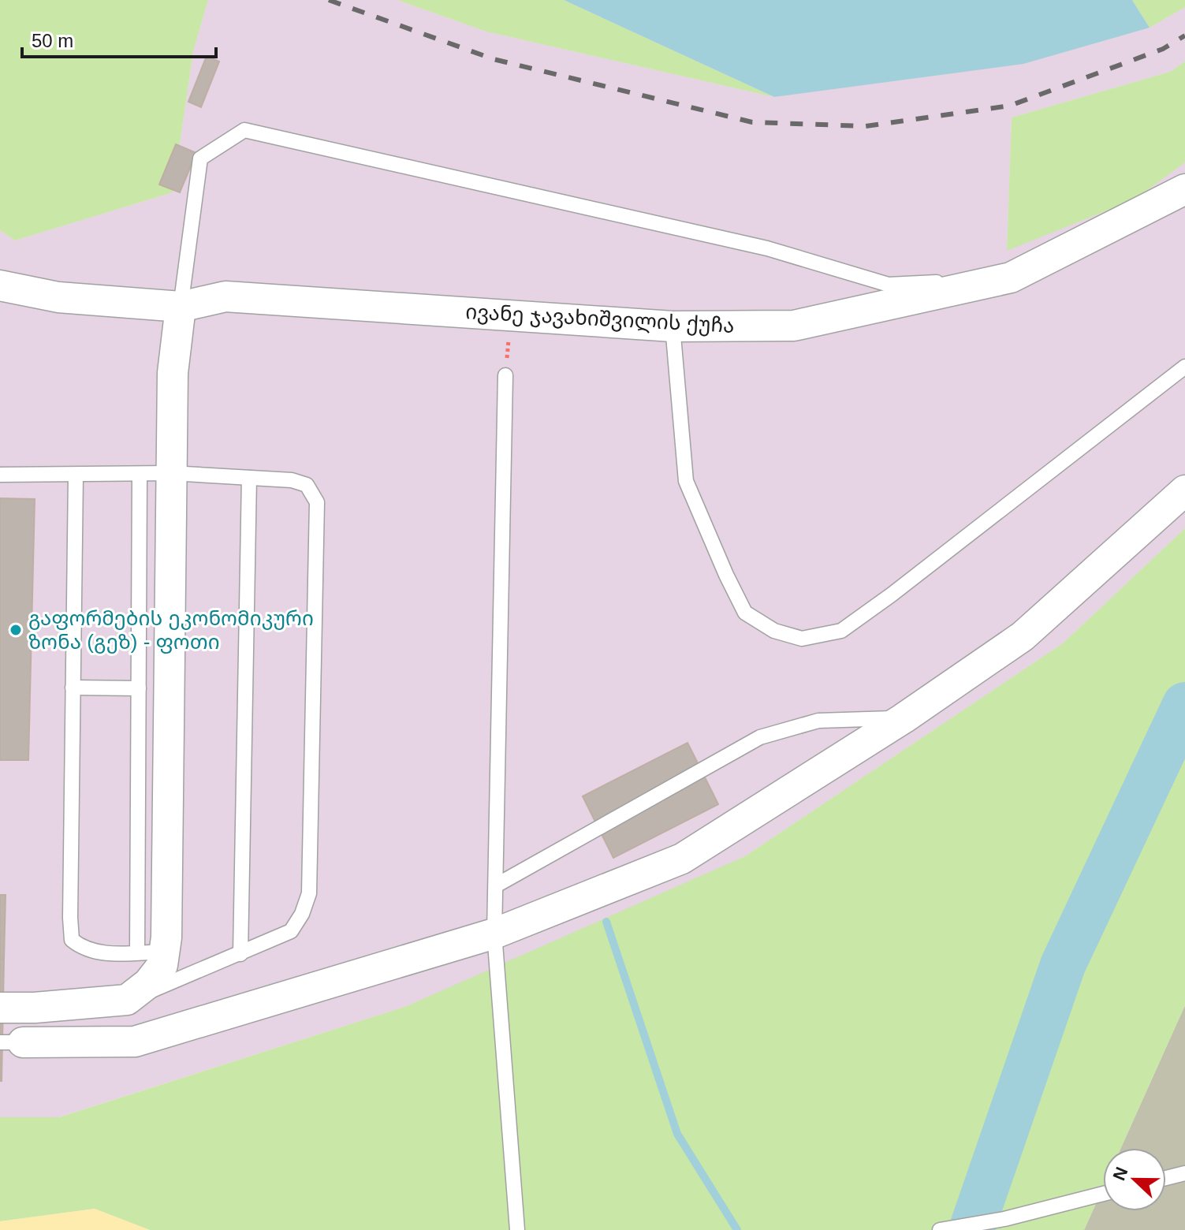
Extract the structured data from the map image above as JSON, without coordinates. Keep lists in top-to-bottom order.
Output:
{
  "streets": {
    "street": ["ივანე ჯავახიშვილის ქუჩა"]
  },
  "places": ["გაფორმების ეკონომიკური ზონა (გეზ) - ფოთი"],
  "scale_bar": "50 m",
  "north": "left"
}
